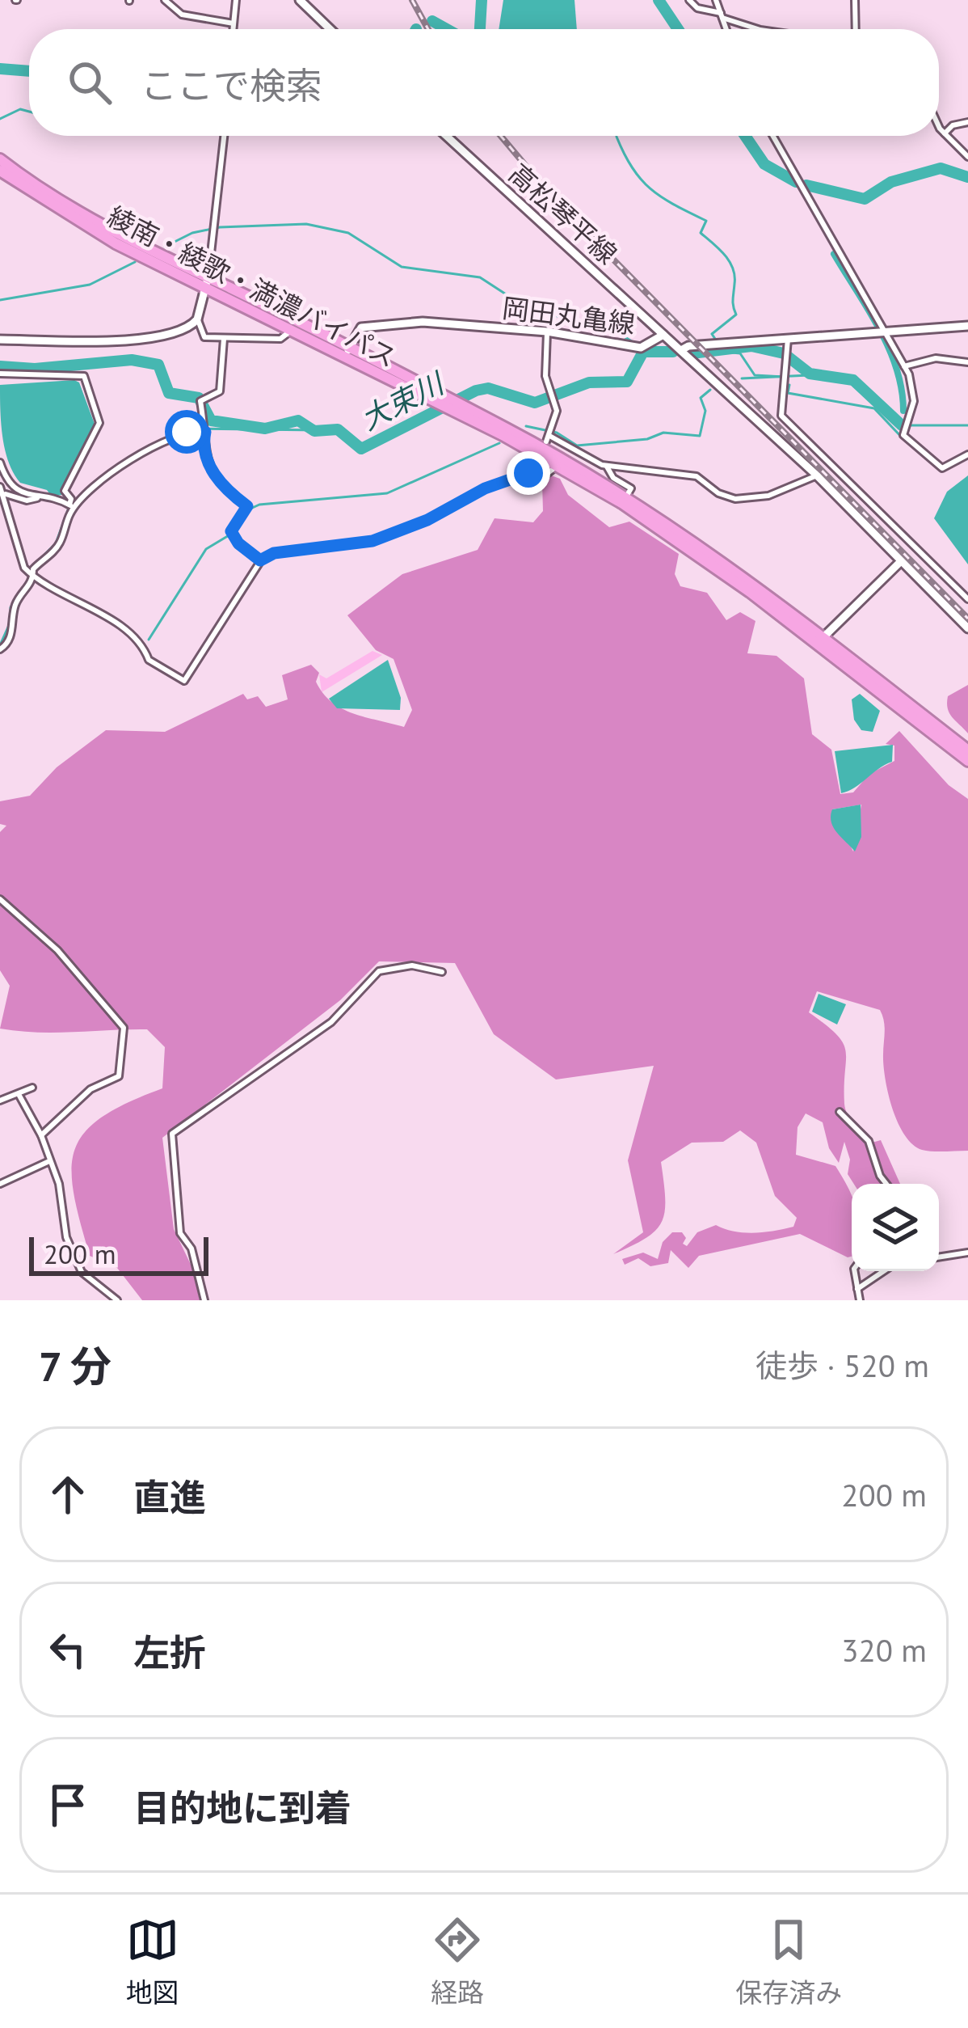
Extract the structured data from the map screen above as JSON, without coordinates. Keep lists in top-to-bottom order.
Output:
{
  "streets": {
    "highway": ["綾南・綾歌・満濃バイパス"],
    "main road": ["高松琴平線", "岡田丸亀線"]
  },
  "crossings": [
    ["高松琴平線", "岡田丸亀線"],
    ["綾南・綾歌・満濃バイパス", "岡田丸亀線"]
  ],
  "water": ["大束川"],
  "scale_bar": "200 m",
  "page": {
    "search": "ここで検索",
    "scale": "200 m",
    "heading": ["7 分", "徒歩 · 520 m"],
    "list": [
      ["直進", "200 m"],
      ["左折", "320 m"],
      "目的地に到着"
    ],
    "nav": ["地図", "経路", "保存済み"]
  }
}
